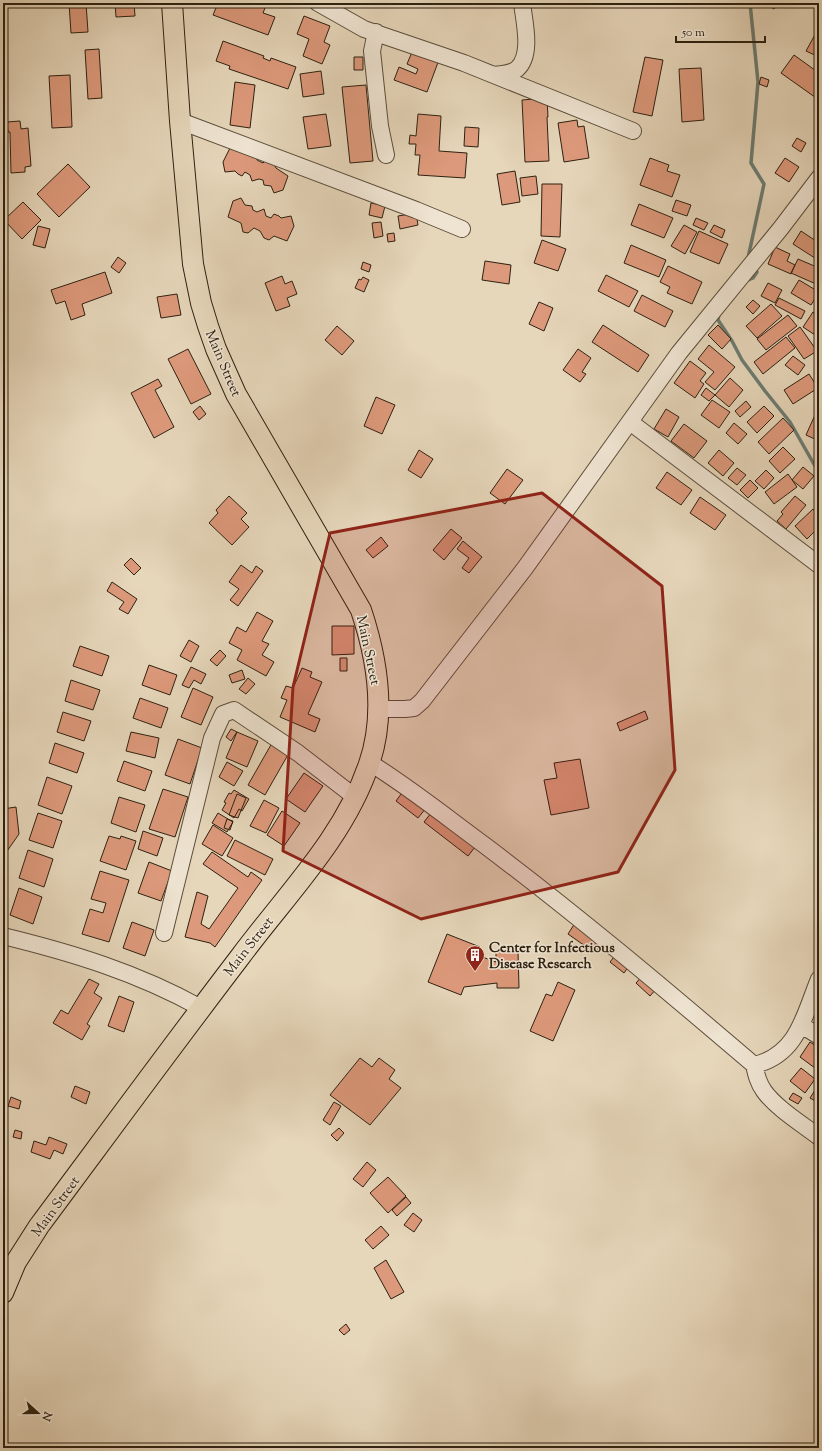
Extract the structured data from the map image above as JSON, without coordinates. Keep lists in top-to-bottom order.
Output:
{
  "streets": {
    "main road": ["Main Street"]
  },
  "places": {
    "building": ["Center for Infectious Disease Research"]
  },
  "scale_bar": "50 m",
  "north": "right"
}
